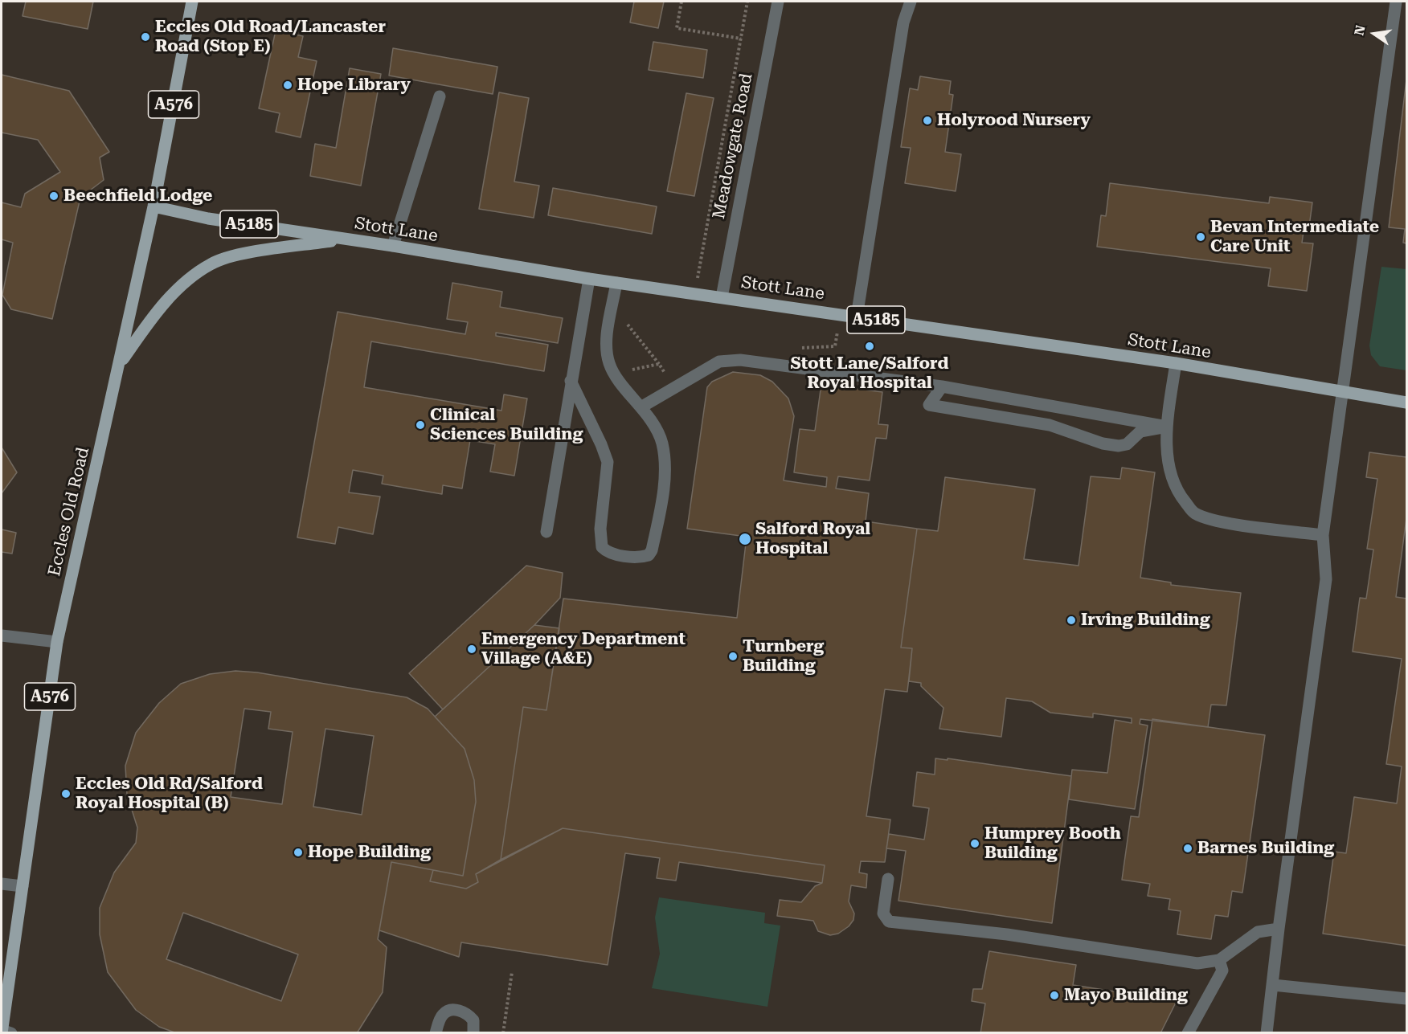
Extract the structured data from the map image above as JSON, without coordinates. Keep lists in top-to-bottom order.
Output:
{
  "streets": {
    "main road": [
      "A576",
      "A5185",
      "Stott Lane",
      "Eccles Old Road"
    ],
    "street": ["Meadowgate Road"]
  },
  "crossings": [
    ["Meadowgate Road", "Stott Lane"],
    ["Stott Lane", "Eccles Old Road"]
  ],
  "places": [
    "Eccles Old Road/Lancaster Road (Stop E)",
    "Hope Library",
    "Holyrood Nursery",
    "Beechfield Lodge",
    "Bevan Intermediate Care Unit",
    "Stott Lane/Salford Royal Hospital",
    "Clinical Sciences Building",
    "Salford Royal Hospital",
    "Irving Building",
    "Emergency Department Village (A&E)",
    "Turnberg Building",
    "Eccles Old Rd/Salford Royal Hospital (B)",
    "Humprey Booth Building",
    "Barnes Building",
    "Hope Building",
    "Mayo Building"
  ],
  "north": "left"
}
